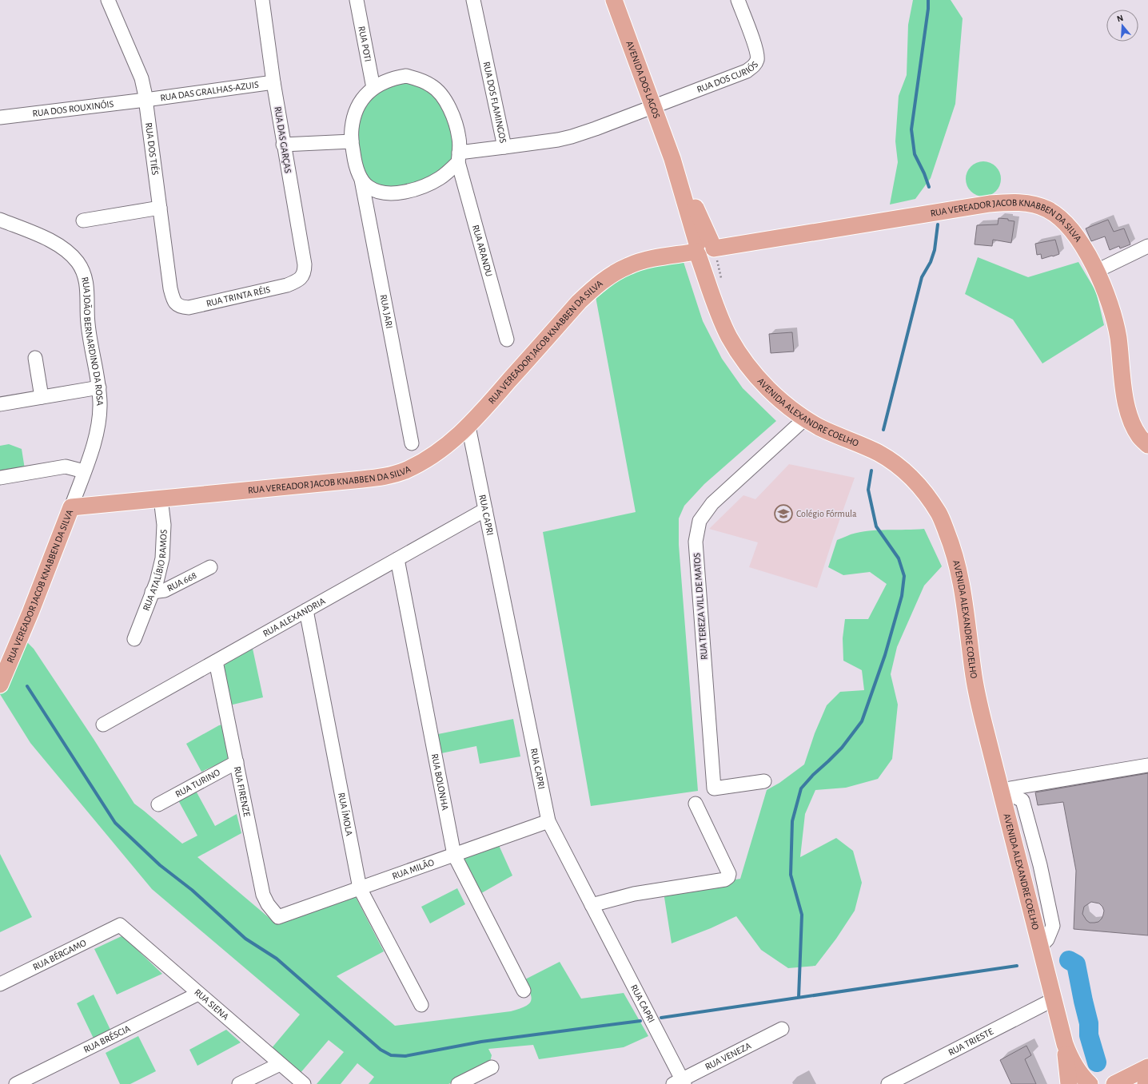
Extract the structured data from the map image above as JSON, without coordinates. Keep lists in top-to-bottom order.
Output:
{
  "streets": {
    "main road": ["AVENIDA DOS LAGOS", "RUA VEREADOR JACOB KNABBEN DA SILVA", "AVENIDA ALEXANDRE COELHO"],
    "street": [
      "RUA POTI",
      "RUA DOS CURIÓS",
      "RUA DAS GRALHAS-AZUIS",
      "RUA DOS FLAMINGOS",
      "RUA DOS ROUXINÓIS",
      "RUA DAS GARÇAS",
      "RUA DOS TIÉS",
      "RUA ARANDU",
      "RUA TRINTA RÉIS",
      "RUA JARI",
      "RUA JOÃO BERNARDINO DA ROSA",
      "RUA CAPRI",
      "RUA ATALÍBIO RAMOS",
      "RUA 668",
      "RUA TEREZA VILL DE MATOS",
      "RUA ALEXANDRIA",
      "RUA BOLONHA",
      "RUA TURINO",
      "RUA FIRENZE",
      "RUA ÍMOLA",
      "RUA MILÃO",
      "RUA BÉRGAMO",
      "RUA SIENA",
      "RUA BRÉSCIA",
      "RUA TRIESTE",
      "RUA VENEZA"
    ]
  },
  "crossings": [
    ["RUA POTI", "RUA ARANDU"],
    ["RUA POTI", "RUA JARI"],
    ["RUA DOS CURIÓS", "AVENIDA DOS LAGOS"],
    ["RUA DOS CURIÓS", "RUA DOS FLAMINGOS"],
    ["AVENIDA DOS LAGOS", "RUA DOS FLAMINGOS"],
    ["AVENIDA DOS LAGOS", "RUA VEREADOR JACOB KNABBEN DA SILVA"],
    ["AVENIDA DOS LAGOS", "AVENIDA ALEXANDRE COELHO"],
    ["RUA DAS GRALHAS-AZUIS", "RUA DOS ROUXINÓIS"],
    ["RUA DAS GRALHAS-AZUIS", "RUA DAS GARÇAS"],
    ["RUA DAS GRALHAS-AZUIS", "RUA DOS TIÉS"],
    ["RUA DOS ROUXINÓIS", "RUA DOS TIÉS"],
    ["RUA DAS GARÇAS", "RUA TRINTA RÉIS"],
    ["RUA DOS TIÉS", "RUA TRINTA RÉIS"],
    ["RUA VEREADOR JACOB KNABBEN DA SILVA", "RUA JOÃO BERNARDINO DA ROSA"],
    ["RUA VEREADOR JACOB KNABBEN DA SILVA", "AVENIDA ALEXANDRE COELHO"],
    ["RUA VEREADOR JACOB KNABBEN DA SILVA", "RUA CAPRI"],
    ["RUA VEREADOR JACOB KNABBEN DA SILVA", "RUA ATALÍBIO RAMOS"],
    ["RUA ARANDU", "RUA JARI"],
    ["AVENIDA ALEXANDRE COELHO", "RUA TEREZA VILL DE MATOS"],
    ["AVENIDA ALEXANDRE COELHO", "RUA TRIESTE"],
    ["RUA CAPRI", "RUA ALEXANDRIA"],
    ["RUA CAPRI", "RUA MILÃO"],
    ["RUA CAPRI", "RUA VENEZA"],
    ["RUA ATALÍBIO RAMOS", "RUA 668"],
    ["RUA ALEXANDRIA", "RUA BOLONHA"],
    ["RUA ALEXANDRIA", "RUA FIRENZE"],
    ["RUA ALEXANDRIA", "RUA ÍMOLA"],
    ["RUA BOLONHA", "RUA MILÃO"],
    ["RUA TURINO", "RUA FIRENZE"],
    ["RUA FIRENZE", "RUA MILÃO"],
    ["RUA ÍMOLA", "RUA MILÃO"],
    ["RUA BÉRGAMO", "RUA SIENA"],
    ["RUA SIENA", "RUA BRÉSCIA"]
  ],
  "places": {
    "school or university": ["Colégio Fórmula"]
  },
  "north": "top"
}
